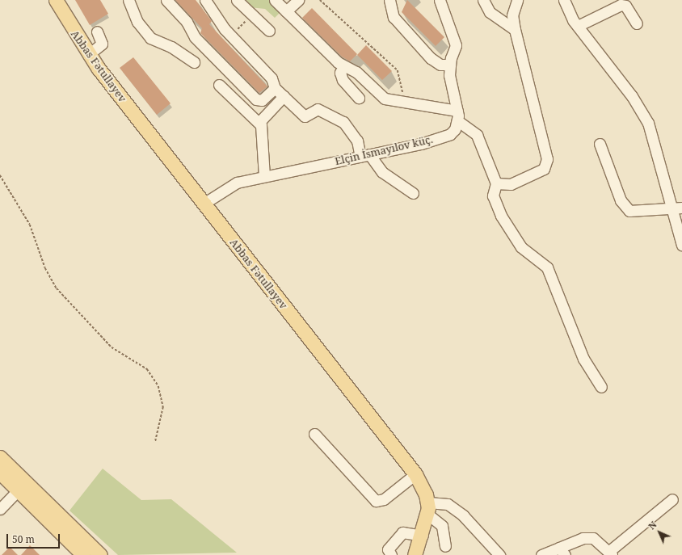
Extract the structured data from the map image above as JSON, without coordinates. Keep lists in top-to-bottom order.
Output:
{
  "streets": {
    "main road": ["Abbas Fətullayev"],
    "street": ["Elçin İsmayılov küç."]
  },
  "crossings": [
    ["Abbas Fətullayev", "Elçin İsmayılov küç."]
  ],
  "scale_bar": "50 m",
  "north": "top left"
}
